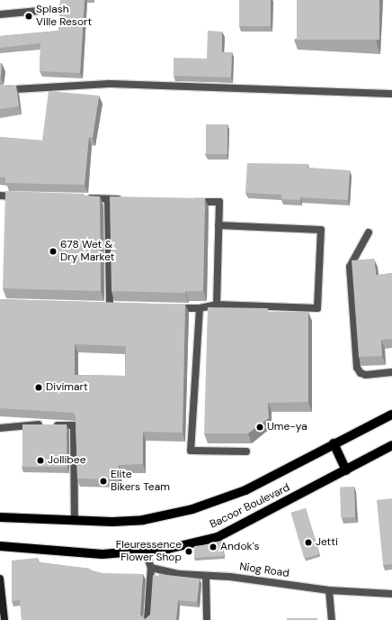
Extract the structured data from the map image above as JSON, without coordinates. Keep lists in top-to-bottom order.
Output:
{
  "streets": {
    "main road": ["Bacoor Boulevard"],
    "street": ["Niog Road"]
  },
  "places": [
    "Splash Ville Resort",
    "678 Wet & Dry Market",
    "Divimart",
    "Ume-ya",
    "Jollibee",
    "Elite Bikers Team",
    "Jetti",
    "Andok's",
    "Fleuressence Flower Shop"
  ]
}
